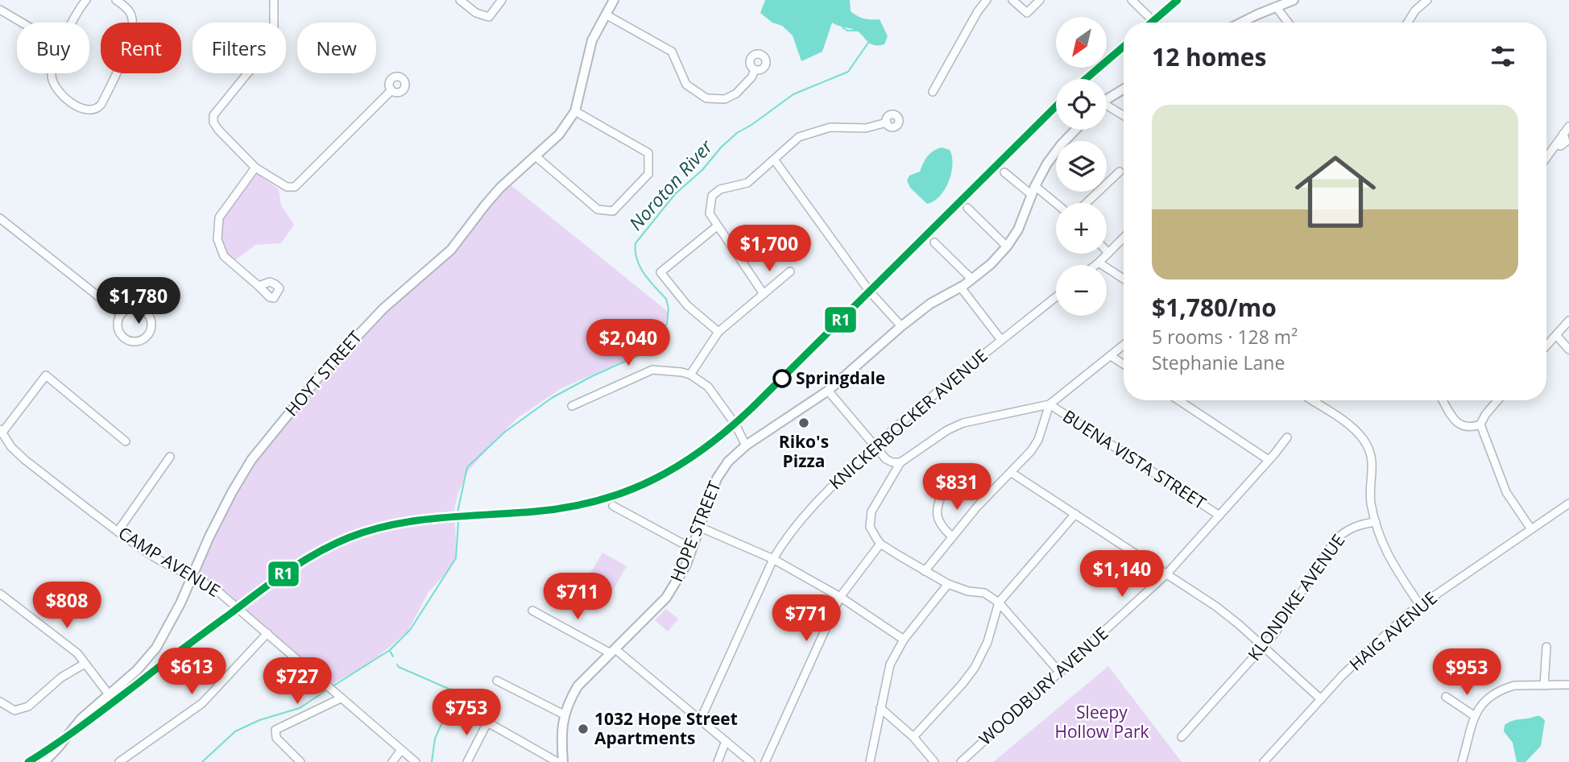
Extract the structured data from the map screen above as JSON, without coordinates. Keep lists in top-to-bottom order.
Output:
{
  "streets": {
    "main road": ["HOYT STREET", "HOPE STREET"],
    "street": [
      "KNICKERBOCKER AVENUE",
      "BUENA VISTA STREET",
      "CAMP AVENUE",
      "KLONDIKE AVENUE",
      "HAIG AVENUE",
      "WOODBURY AVENUE"
    ]
  },
  "crossings": [
    ["HOYT STREET", "CAMP AVENUE"],
    ["BUENA VISTA STREET", "WOODBURY AVENUE"]
  ],
  "water": ["Noroton River"],
  "parks": ["Sleepy Hollow Park"],
  "places": ["Springdale", "Riko's Pizza", "1032 Hope Street Apartments"],
  "lines": ["transit line R1"],
  "north": "bottom left",
  "page": {
    "map_buttons": ["+", "−"],
    "chip": [
      "Buy",
      "Rent",
      "Filters",
      "New"
    ],
    "heading": "12 homes",
    "list": [
      {
        "name": "$1,780/mo",
        "note": "5 rooms · 128 m² · Stephanie Lane"
      }
    ],
    "price": [
      "$1,700",
      "$1,780",
      "$2,040",
      "$831",
      "$1,140",
      "$711",
      "$808",
      "$771",
      "$613",
      "$953",
      "$727",
      "$753"
    ]
  }
}
